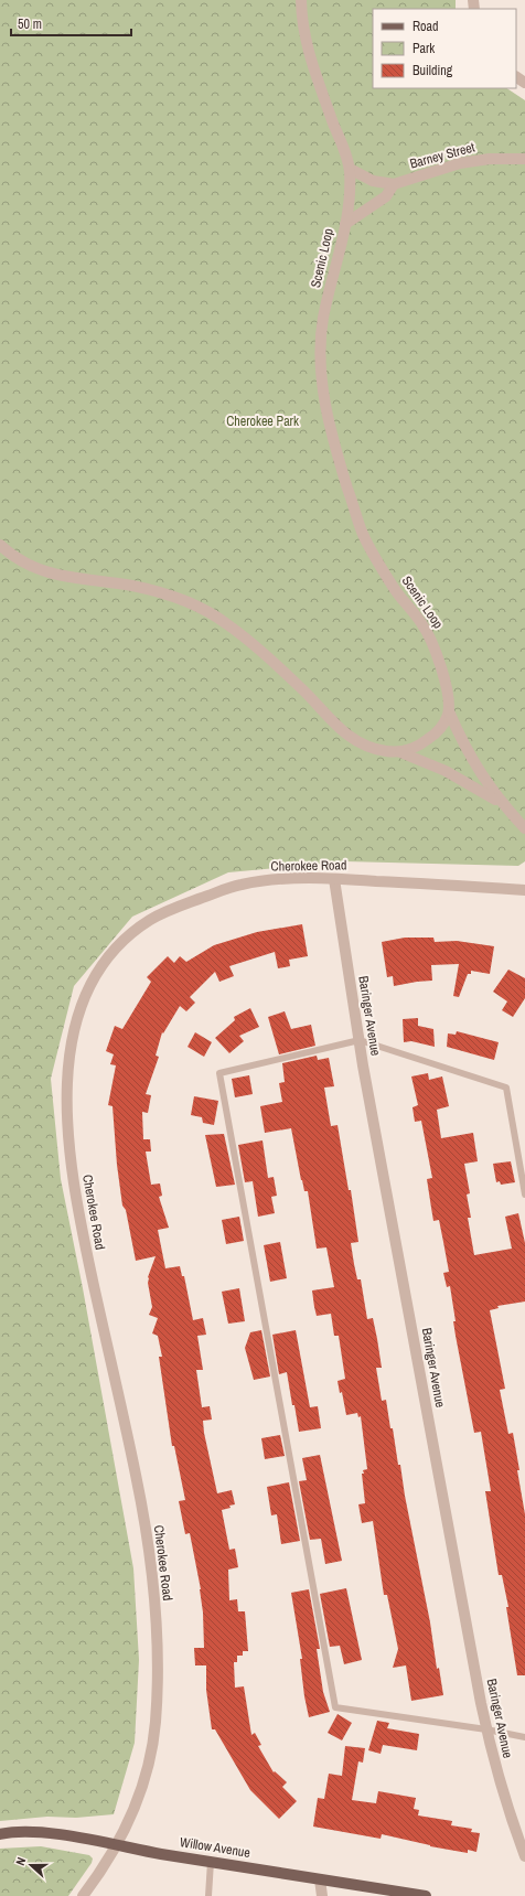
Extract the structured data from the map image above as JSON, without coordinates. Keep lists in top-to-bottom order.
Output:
{
  "streets": {
    "main road": ["Willow Avenue"],
    "street": [
      "Barney Street",
      "Scenic Loop",
      "Cherokee Road",
      "Baringer Avenue"
    ]
  },
  "crossings": [
    ["Barney Street", "Scenic Loop"],
    ["Cherokee Road", "Baringer Avenue"],
    ["Cherokee Road", "Willow Avenue"]
  ],
  "parks": ["Cherokee Park"],
  "legend": ["Road", "Park", "Building"],
  "scale_bar": "50 m",
  "north": "left"
}
